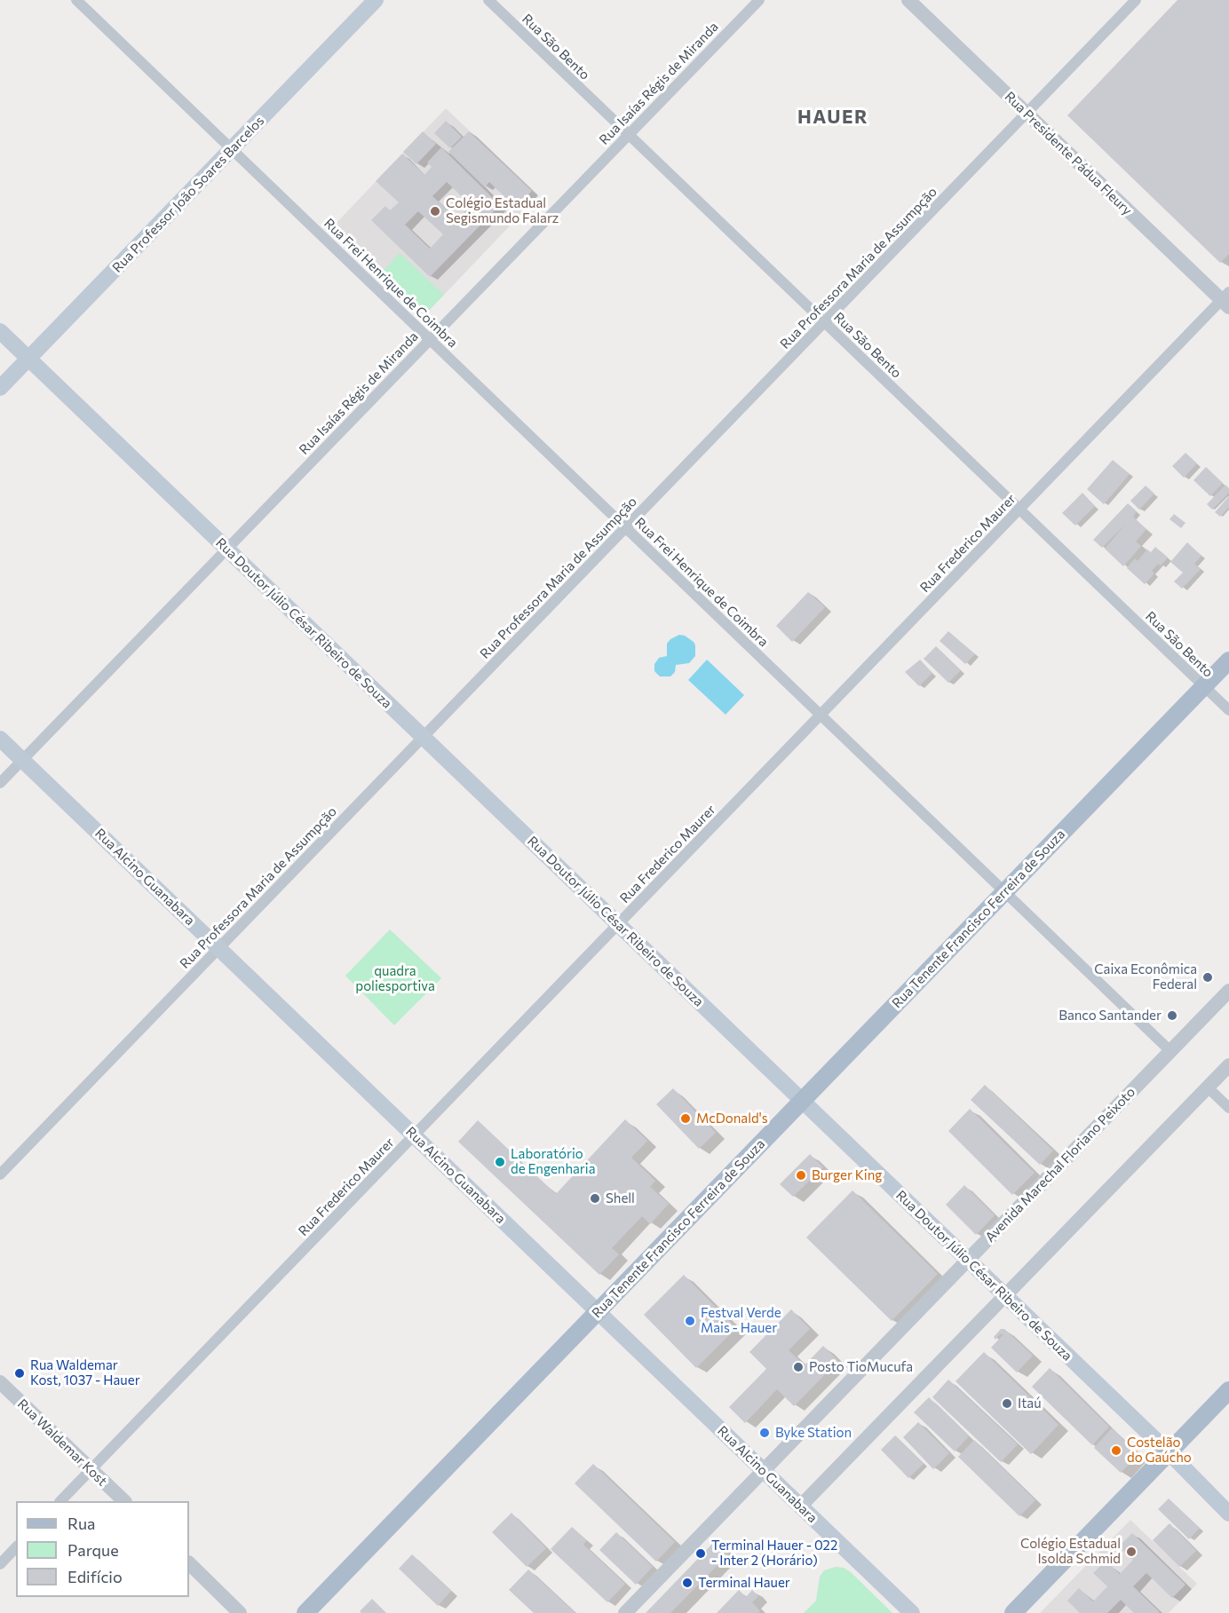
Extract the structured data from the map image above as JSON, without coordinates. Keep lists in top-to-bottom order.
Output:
{
  "streets": {
    "main road": [
      "Rua Professor João Soares Barcelos",
      "Rua Doutor Júlio César Ribeiro de Souza",
      "Rua Alcino Guanabara",
      "Rua Tenente Francisco Ferreira de Souza"
    ],
    "street": [
      "Rua São Bento",
      "Rua Isaías Régis de Miranda",
      "Rua Presidente Pádua Fleury",
      "Rua Professora Maria de Assumpção",
      "Rua Frei Henrique de Coimbra",
      "Rua Frederico Maurer",
      "Avenida Marechal Floriano Peixoto",
      "Rua Waldemar Kost"
    ]
  },
  "crossings": [
    ["Rua São Bento", "Rua Isaías Régis de Miranda"],
    ["Rua São Bento", "Rua Professora Maria de Assumpção"],
    ["Rua São Bento", "Rua Frederico Maurer"],
    ["Rua São Bento", "Rua Tenente Francisco Ferreira de Souza"],
    ["Rua Isaías Régis de Miranda", "Rua Frei Henrique de Coimbra"],
    ["Rua Isaías Régis de Miranda", "Rua Doutor Júlio César Ribeiro de Souza"],
    ["Rua Isaías Régis de Miranda", "Rua Alcino Guanabara"],
    ["Rua Presidente Pádua Fleury", "Rua Professora Maria de Assumpção"],
    ["Rua Presidente Pádua Fleury", "Rua Frederico Maurer"],
    ["Rua Professor João Soares Barcelos", "Rua Frei Henrique de Coimbra"],
    ["Rua Professor João Soares Barcelos", "Rua Doutor Júlio César Ribeiro de Souza"],
    ["Rua Professora Maria de Assumpção", "Rua Frei Henrique de Coimbra"],
    ["Rua Professora Maria de Assumpção", "Rua Doutor Júlio César Ribeiro de Souza"],
    ["Rua Professora Maria de Assumpção", "Rua Alcino Guanabara"],
    ["Rua Frei Henrique de Coimbra", "Rua Frederico Maurer"],
    ["Rua Frei Henrique de Coimbra", "Rua Tenente Francisco Ferreira de Souza"],
    ["Rua Frei Henrique de Coimbra", "Avenida Marechal Floriano Peixoto"],
    ["Rua Frederico Maurer", "Rua Doutor Júlio César Ribeiro de Souza"],
    ["Rua Frederico Maurer", "Rua Alcino Guanabara"],
    ["Rua Frederico Maurer", "Rua Waldemar Kost"],
    ["Rua Doutor Júlio César Ribeiro de Souza", "Rua Tenente Francisco Ferreira de Souza"],
    ["Rua Doutor Júlio César Ribeiro de Souza", "Avenida Marechal Floriano Peixoto"],
    ["Rua Alcino Guanabara", "Rua Tenente Francisco Ferreira de Souza"],
    ["Rua Alcino Guanabara", "Avenida Marechal Floriano Peixoto"]
  ],
  "districts": ["HAUER"],
  "parks": ["quadra poliesportiva"],
  "places": [
    "Colégio Estadual Segismundo Falarz",
    "Caixa Econômica Federal",
    "Banco Santander",
    "McDonald's",
    "Laboratório de Engenharia",
    "Burger King",
    "Shell",
    "Festval Verde Mais - Hauer",
    "Posto TioMucufa",
    "Rua Waldemar Kost, 1037 - Hauer",
    "Itaú",
    "Byke Station",
    "Costelão do Gaúcho",
    "Colégio Estadual Isolda Schmid",
    "Terminal Hauer - 022 - Inter 2 (Horário)",
    "Terminal Hauer"
  ],
  "legend": ["Rua", "Parque", "Edifício"]
}
